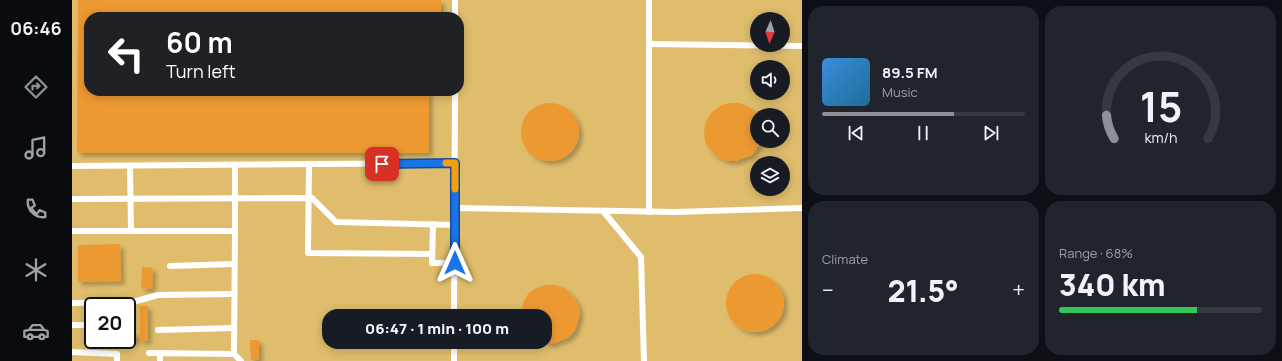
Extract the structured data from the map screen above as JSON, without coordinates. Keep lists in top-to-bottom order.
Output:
{
  "north": "bottom",
  "page": {
    "tabs": "06:46",
    "turn": ["60 m", "Turn left"],
    "song": ["89.5 FM", "Music"],
    "tile": [
      "Climate",
      ["Range · 68%", "340 km"]
    ],
    "heat": ["−", "21.5°", "+"],
    "limit": "20",
    "trip": "06:47 · 1 min · 100 m",
    "gauge": ["15", "km/h"]
  }
}
